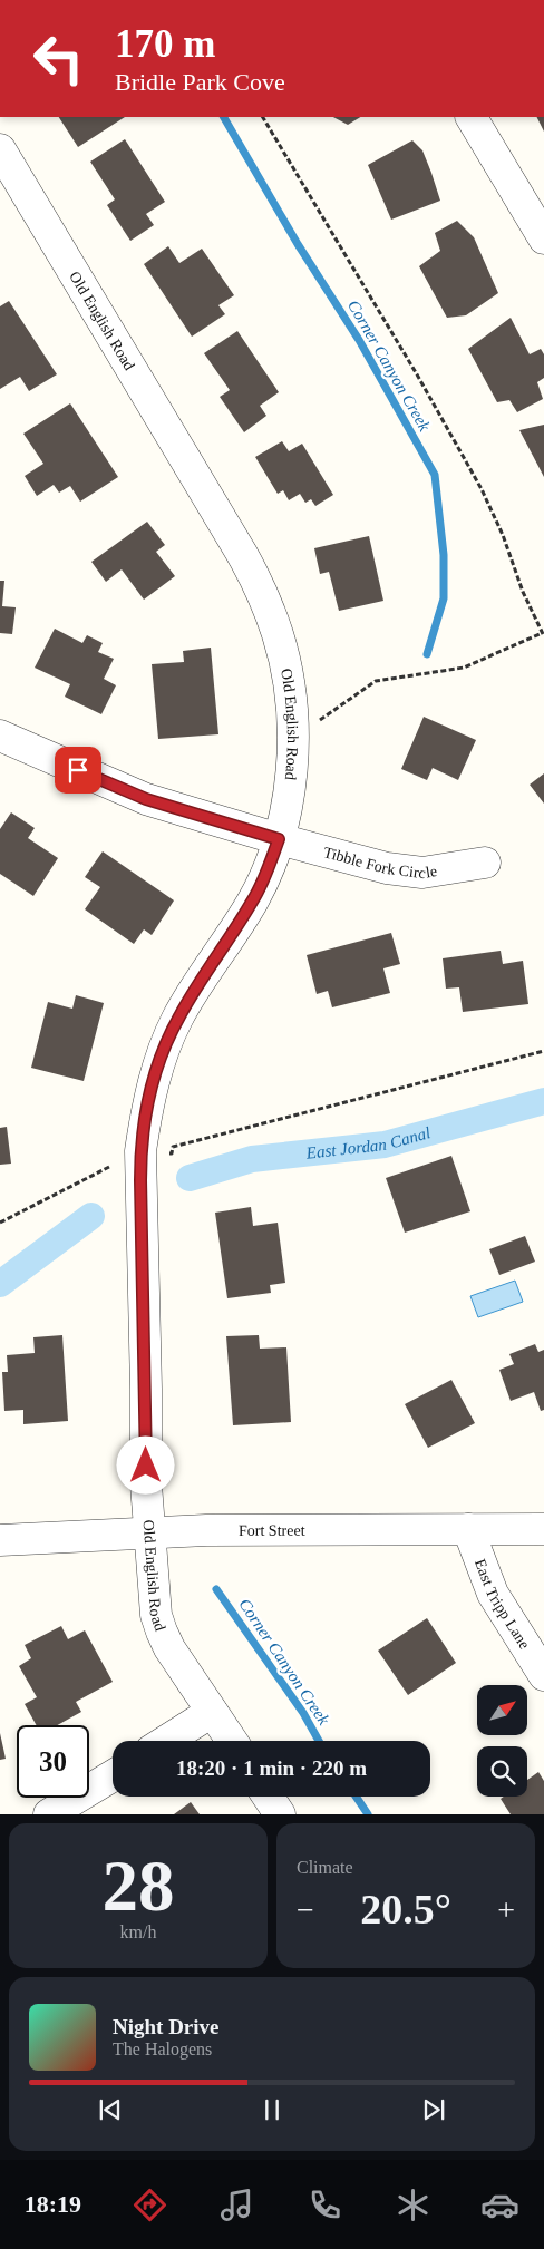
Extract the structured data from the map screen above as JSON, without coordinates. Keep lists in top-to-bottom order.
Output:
{
  "streets": {
    "street": [
      "Old English Road",
      "Tibble Fork Circle",
      "Fort Street",
      "East Tripp Lane"
    ]
  },
  "crossings": [
    ["Old English Road", "Tibble Fork Circle"],
    ["Old English Road", "Fort Street"],
    ["Fort Street", "East Tripp Lane"]
  ],
  "water": ["Corner Canyon Creek", "East Jordan Canal"],
  "north": "top right",
  "page": {
    "turn": ["170 m", "Bridle Park Cove"],
    "limit": "30",
    "trip": "18:20 · 1 min · 220 m",
    "tile": [
      ["28", "km/h"],
      "Climate"
    ],
    "heat": ["−", "20.5°", "+"],
    "song": ["Night Drive", "The Halogens"],
    "tabs": "18:19"
  }
}
